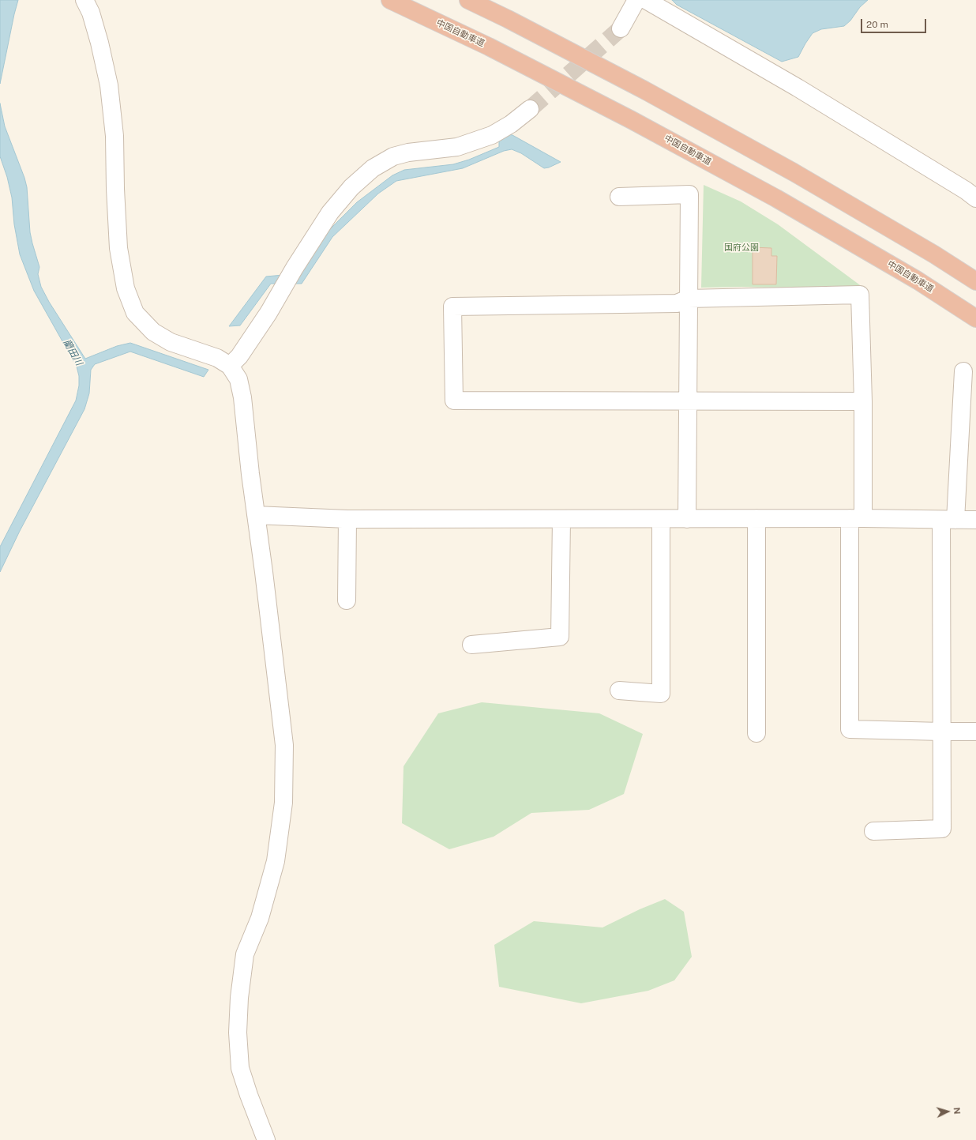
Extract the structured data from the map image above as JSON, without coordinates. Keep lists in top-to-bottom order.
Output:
{
  "streets": {
    "highway": ["中国自動車道"]
  },
  "water": ["藺田川"],
  "parks": ["国府公園"],
  "scale_bar": "20 m",
  "north": "right"
}
